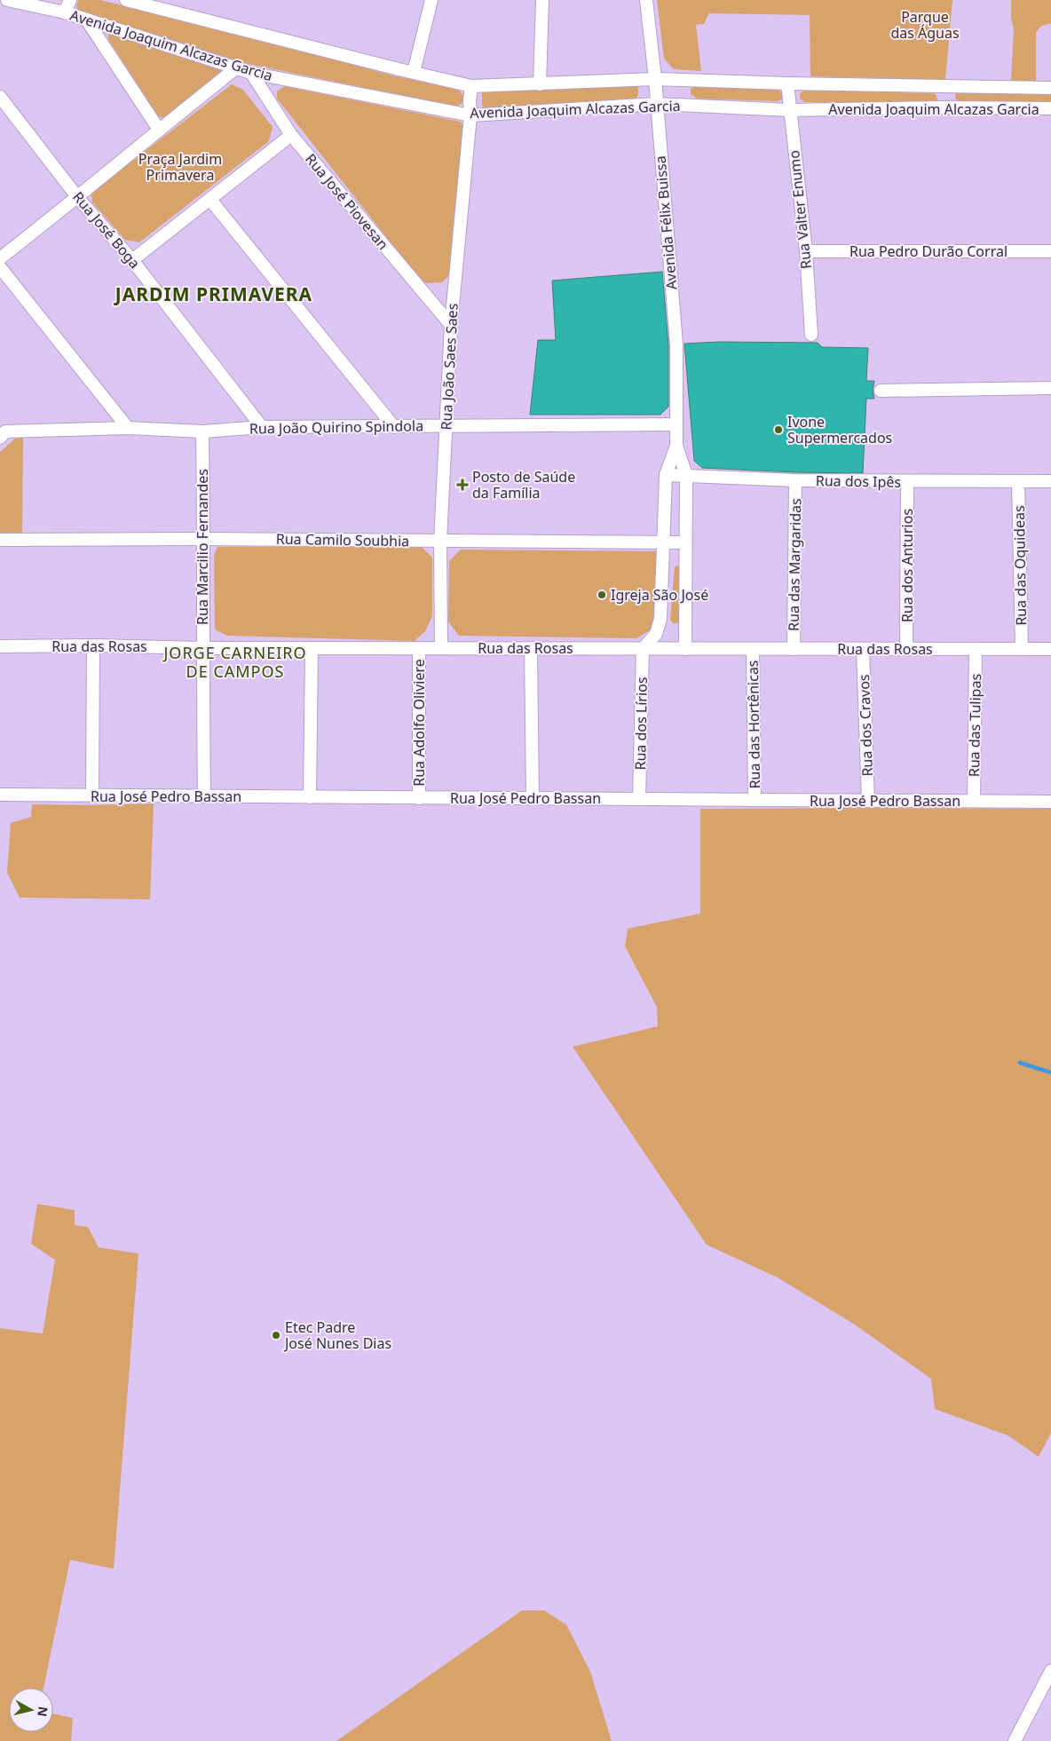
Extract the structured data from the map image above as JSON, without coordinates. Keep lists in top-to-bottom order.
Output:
{
  "streets": {
    "street": [
      "Avenida Joaquim Alcazas Garcia",
      "Rua José Piovesan",
      "Rua Valter Enumo",
      "Avenida Félix Buissa",
      "Rua José Boga",
      "Rua Pedro Durão Corral",
      "Rua João Saes Saes",
      "Rua João Quirino Spindola",
      "Rua dos Ipês",
      "Rua Camilo Soubhia",
      "Rua Marcilio Fernandes",
      "Rua das Margaridas",
      "Rua dos Anturios",
      "Rua das Oquideas",
      "Rua das Rosas",
      "Rua Adolfo Oliviere",
      "Rua dos Lírios",
      "Rua das Hortênicas",
      "Rua dos Cravos",
      "Rua das Tulipas",
      "Rua José Pedro Bassan"
    ]
  },
  "crossings": [
    ["Avenida Joaquim Alcazas Garcia", "Rua José Piovesan"],
    ["Avenida Joaquim Alcazas Garcia", "Rua Valter Enumo"],
    ["Avenida Joaquim Alcazas Garcia", "Avenida Félix Buissa"],
    ["Avenida Joaquim Alcazas Garcia", "Rua João Saes Saes"],
    ["Rua José Piovesan", "Rua João Saes Saes"],
    ["Rua Valter Enumo", "Rua Pedro Durão Corral"],
    ["Avenida Félix Buissa", "Rua João Quirino Spindola"],
    ["Avenida Félix Buissa", "Rua dos Ipês"],
    ["Avenida Félix Buissa", "Rua Camilo Soubhia"],
    ["Avenida Félix Buissa", "Rua das Rosas"],
    ["Avenida Félix Buissa", "Rua dos Lírios"],
    ["Rua José Boga", "Rua João Quirino Spindola"],
    ["Rua João Saes Saes", "Rua João Quirino Spindola"],
    ["Rua João Saes Saes", "Rua Camilo Soubhia"],
    ["Rua João Saes Saes", "Rua das Rosas"],
    ["Rua João Quirino Spindola", "Rua Marcilio Fernandes"],
    ["Rua dos Ipês", "Rua das Margaridas"],
    ["Rua dos Ipês", "Rua dos Anturios"],
    ["Rua dos Ipês", "Rua das Oquideas"],
    ["Rua Camilo Soubhia", "Rua Marcilio Fernandes"],
    ["Rua Marcilio Fernandes", "Rua das Rosas"],
    ["Rua Marcilio Fernandes", "Rua José Pedro Bassan"],
    ["Rua das Margaridas", "Rua das Rosas"],
    ["Rua dos Anturios", "Rua das Rosas"],
    ["Rua das Oquideas", "Rua das Rosas"],
    ["Rua das Rosas", "Rua Adolfo Oliviere"],
    ["Rua das Rosas", "Rua dos Lírios"],
    ["Rua das Rosas", "Rua das Hortênicas"],
    ["Rua das Rosas", "Rua dos Cravos"],
    ["Rua das Rosas", "Rua das Tulipas"],
    ["Rua Adolfo Oliviere", "Rua José Pedro Bassan"],
    ["Rua dos Lírios", "Rua José Pedro Bassan"],
    ["Rua das Hortênicas", "Rua José Pedro Bassan"],
    ["Rua dos Cravos", "Rua José Pedro Bassan"],
    ["Rua das Tulipas", "Rua José Pedro Bassan"]
  ],
  "districts": ["JARDIM PRIMAVERA", "JORGE CARNEIRO DE CAMPOS"],
  "parks": ["Parque das Águas", "Praça Jardim Primavera"],
  "places": {
    "other": ["Ivone Supermercados", "Igreja São José", "Etec Padre José Nunes Dias"],
    "health": ["Posto de Saúde da Família"]
  },
  "north": "right"
}
